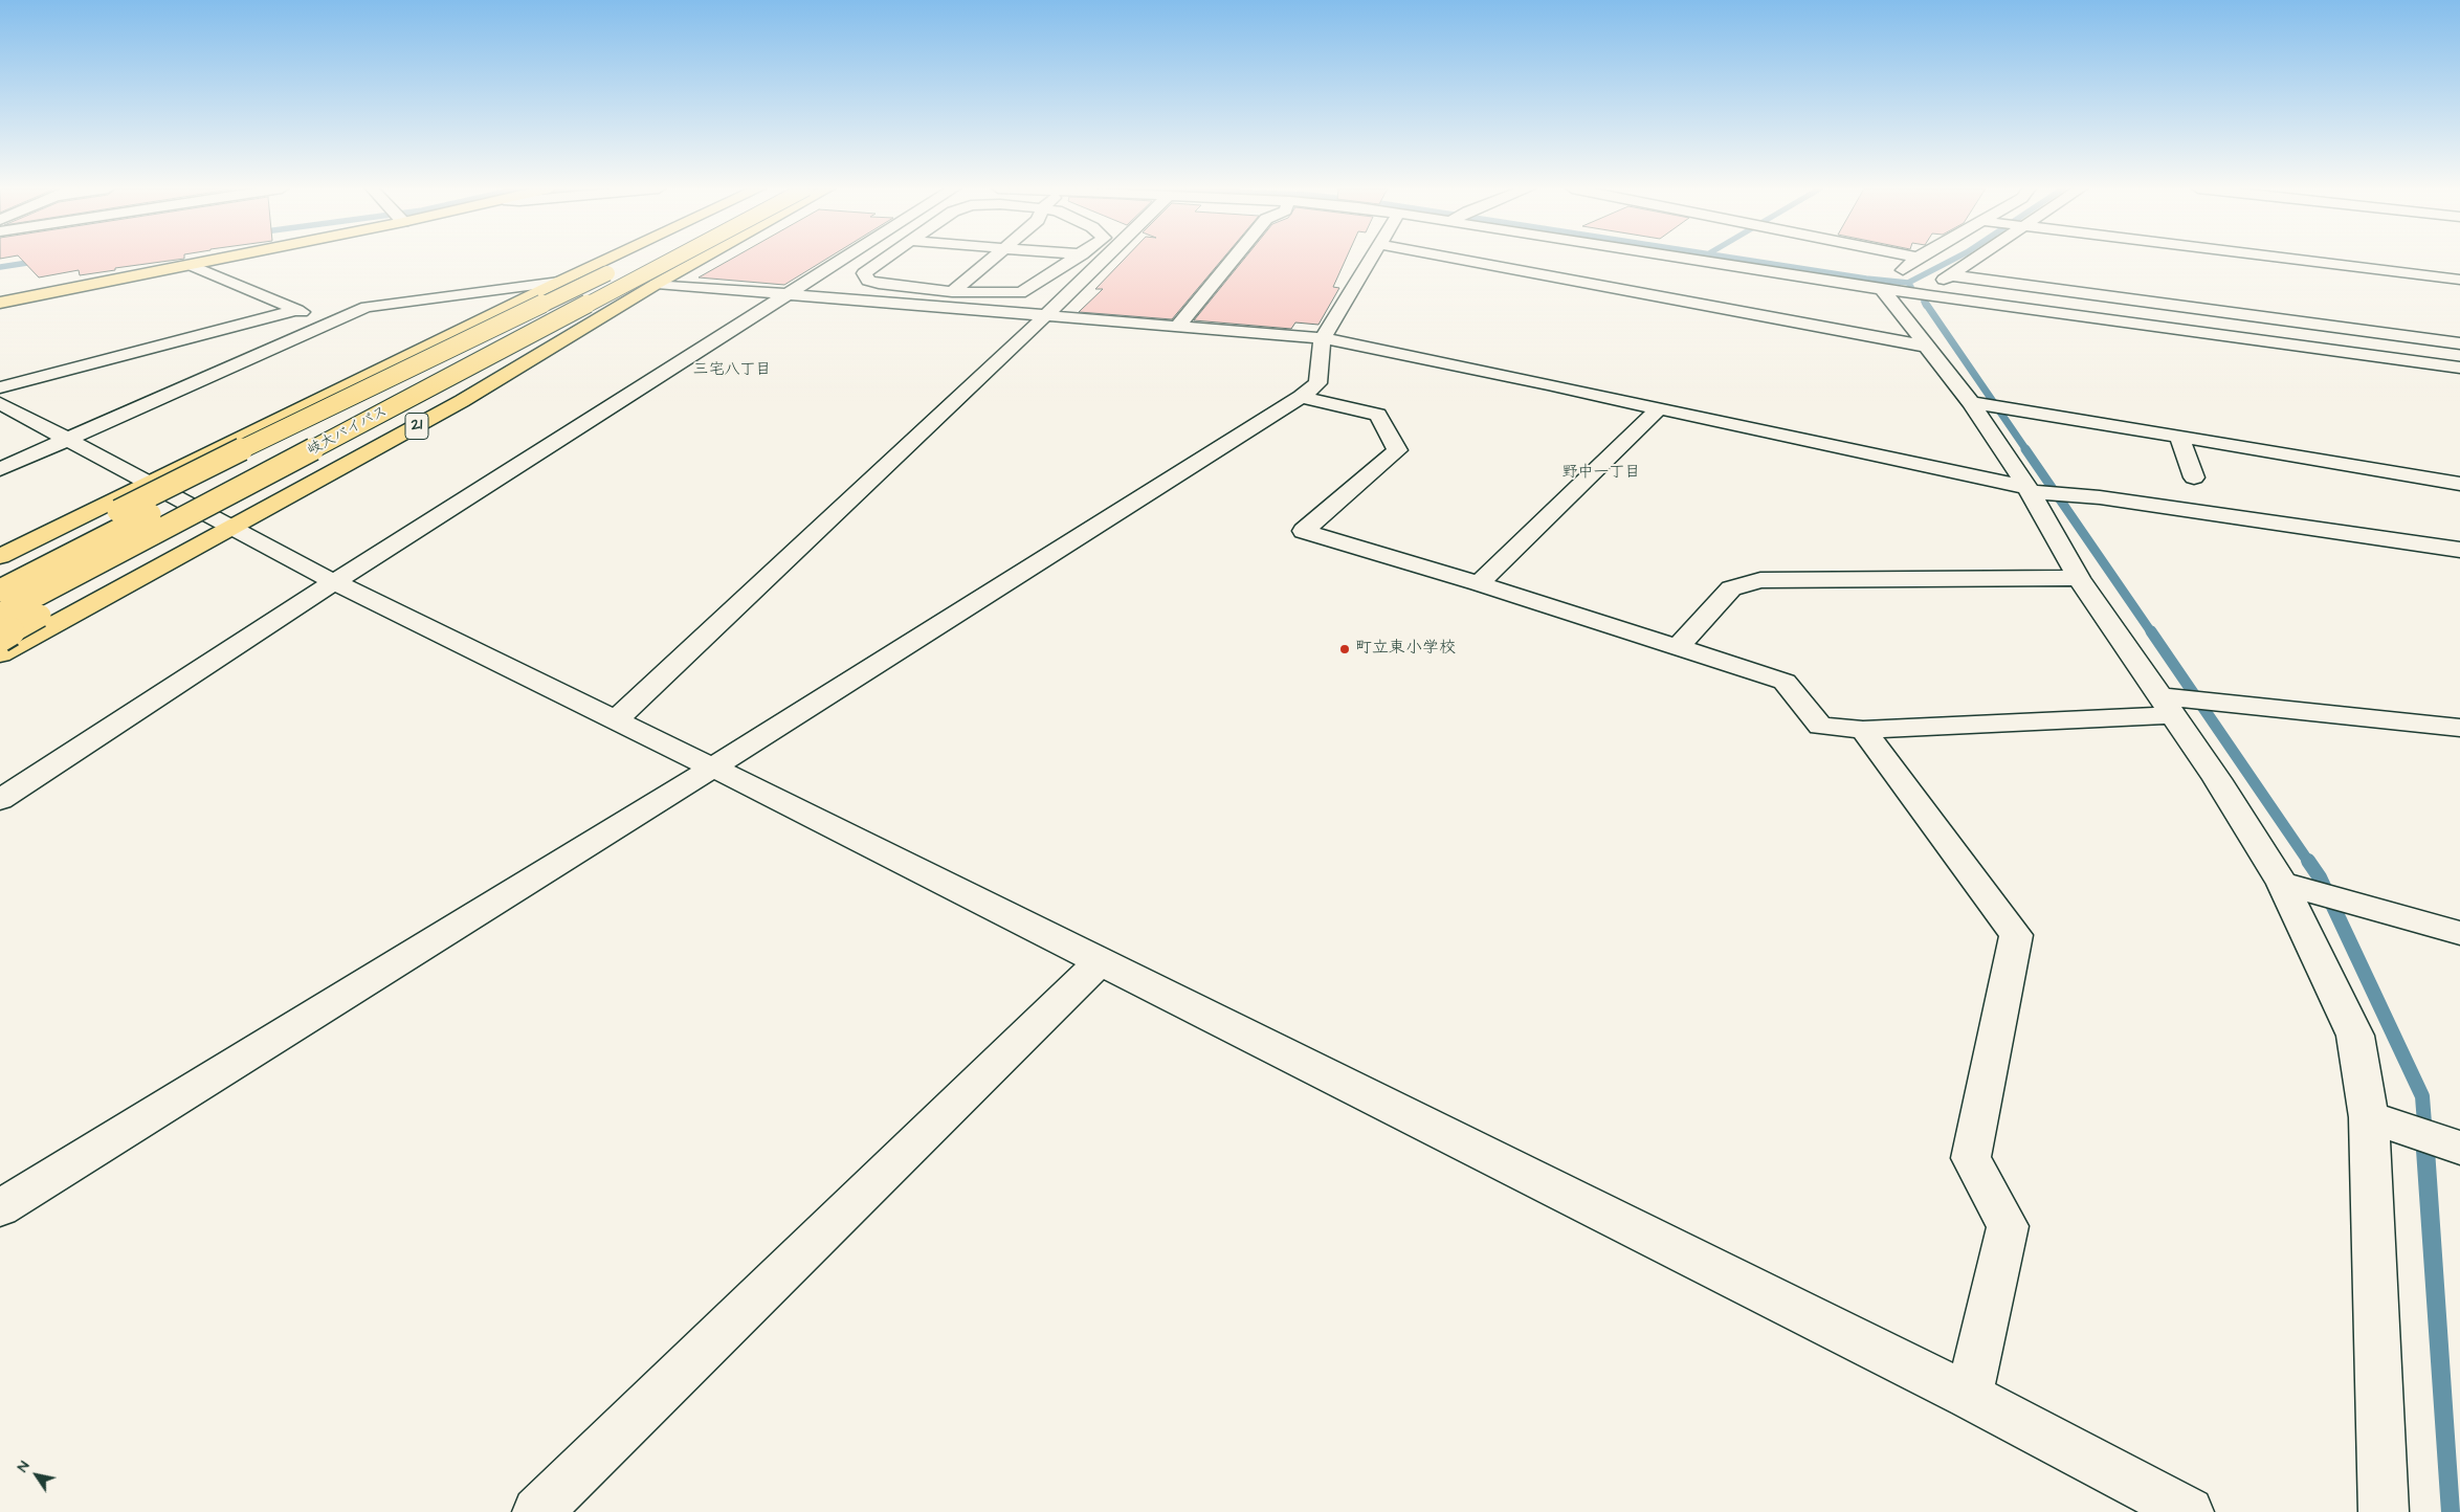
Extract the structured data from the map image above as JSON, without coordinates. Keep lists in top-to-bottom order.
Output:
{
  "streets": {
    "main road": ["21", "岐大バイパス"]
  },
  "crossings": [
    ["21", "岐大バイパス"]
  ],
  "districts": ["三宅八丁目", "野中一丁目"],
  "places": ["町立東小学校"],
  "north": "top left"
}
